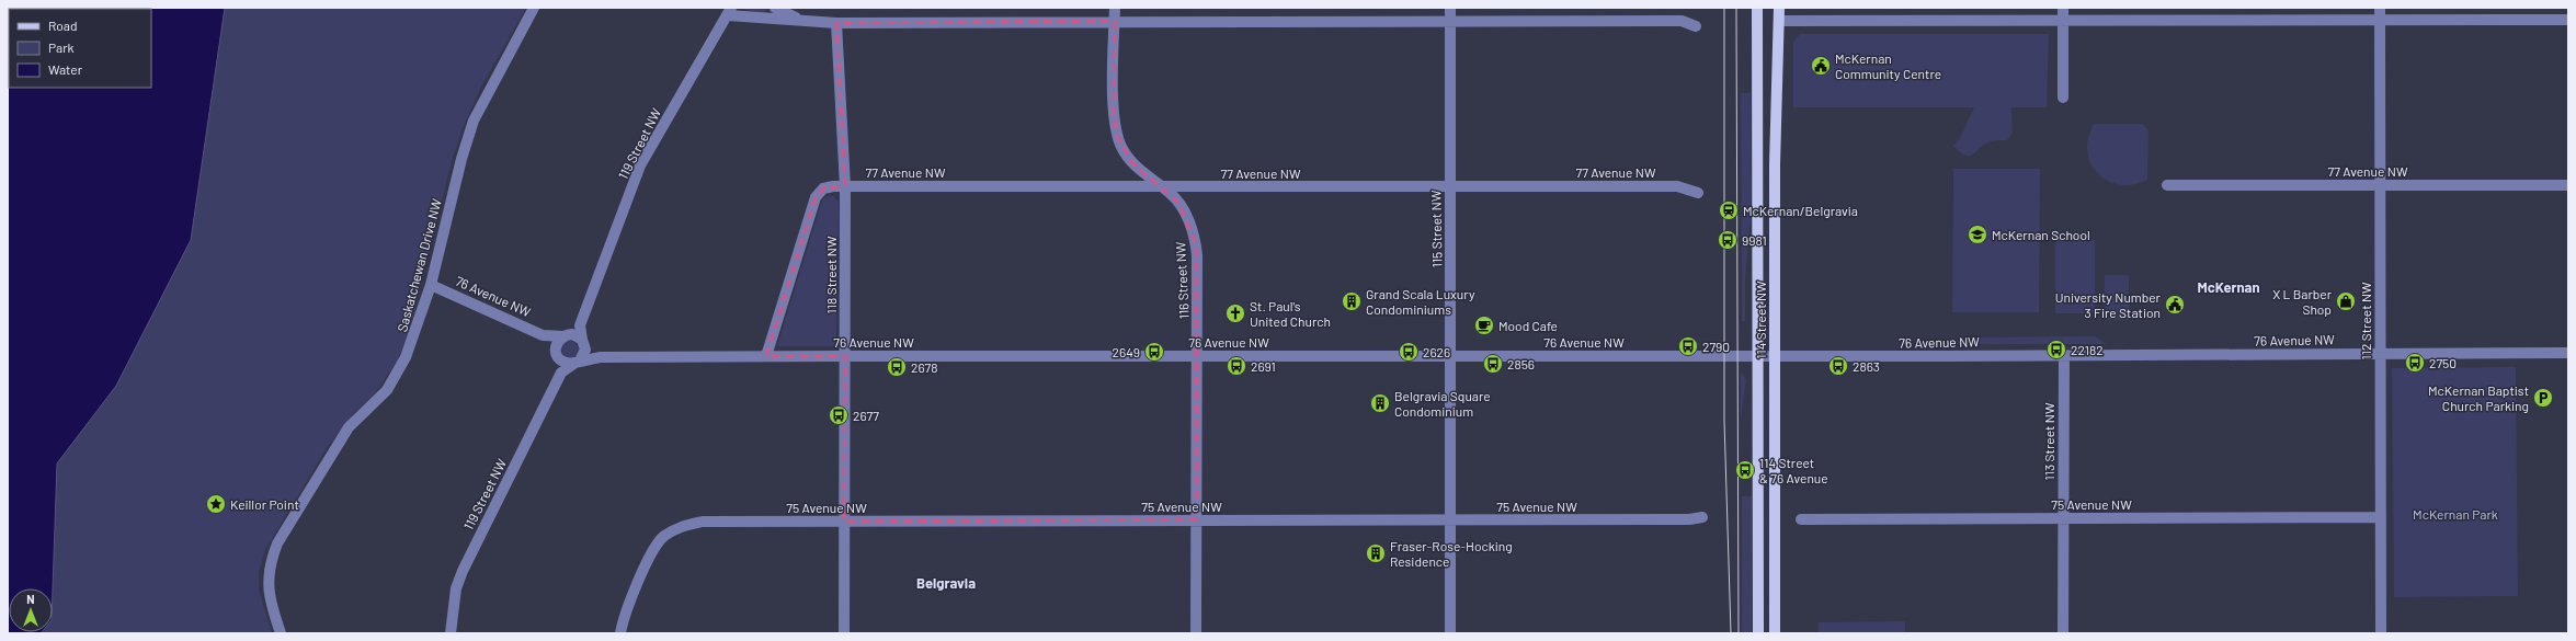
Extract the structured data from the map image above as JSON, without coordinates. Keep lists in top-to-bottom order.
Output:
{
  "streets": {
    "main road": ["114 Street NW"],
    "street": [
      "119 Street NW",
      "77 Avenue NW",
      "115 Street NW",
      "Saskatchewan Drive NW",
      "118 Street NW",
      "116 Street NW",
      "76 Avenue NW",
      "112 Street NW",
      "113 Street NW",
      "75 Avenue NW"
    ]
  },
  "crossings": [
    ["119 Street NW", "76 Avenue NW"],
    ["77 Avenue NW", "115 Street NW"],
    ["77 Avenue NW", "118 Street NW"],
    ["77 Avenue NW", "116 Street NW"],
    ["77 Avenue NW", "112 Street NW"],
    ["115 Street NW", "76 Avenue NW"],
    ["115 Street NW", "75 Avenue NW"],
    ["Saskatchewan Drive NW", "76 Avenue NW"],
    ["118 Street NW", "76 Avenue NW"],
    ["118 Street NW", "75 Avenue NW"],
    ["116 Street NW", "76 Avenue NW"],
    ["116 Street NW", "75 Avenue NW"],
    ["76 Avenue NW", "114 Street NW"],
    ["76 Avenue NW", "112 Street NW"],
    ["76 Avenue NW", "113 Street NW"],
    ["112 Street NW", "75 Avenue NW"],
    ["113 Street NW", "75 Avenue NW"]
  ],
  "districts": ["McKernan", "Belgravia"],
  "parks": ["McKernan Park"],
  "places": {
    "public building": ["McKernan Community Centre", "University Number 3 Fire Station"],
    "station": ["McKernan/Belgravia"],
    "school or university": ["McKernan School"],
    "bus stop": [
      "9981",
      "2790",
      "22182",
      "2649",
      "2626",
      "2750",
      "2856",
      "2691",
      "2863",
      "2678",
      "2677",
      "114 Street & 76 Avenue"
    ],
    "building": ["Grand Scala Luxury Condominiums", "Belgravia Square Condominium", "Fraser-Rose-Hocking Residence"],
    "shop": ["X L Barber Shop"],
    "church": ["St. Paul's United Church"],
    "cafe": ["Mood Cafe"],
    "parking": ["McKernan Baptist Church Parking"],
    "place": ["Keillor Point"]
  },
  "legend": ["Road", "Park", "Water"],
  "north": "top"
}
